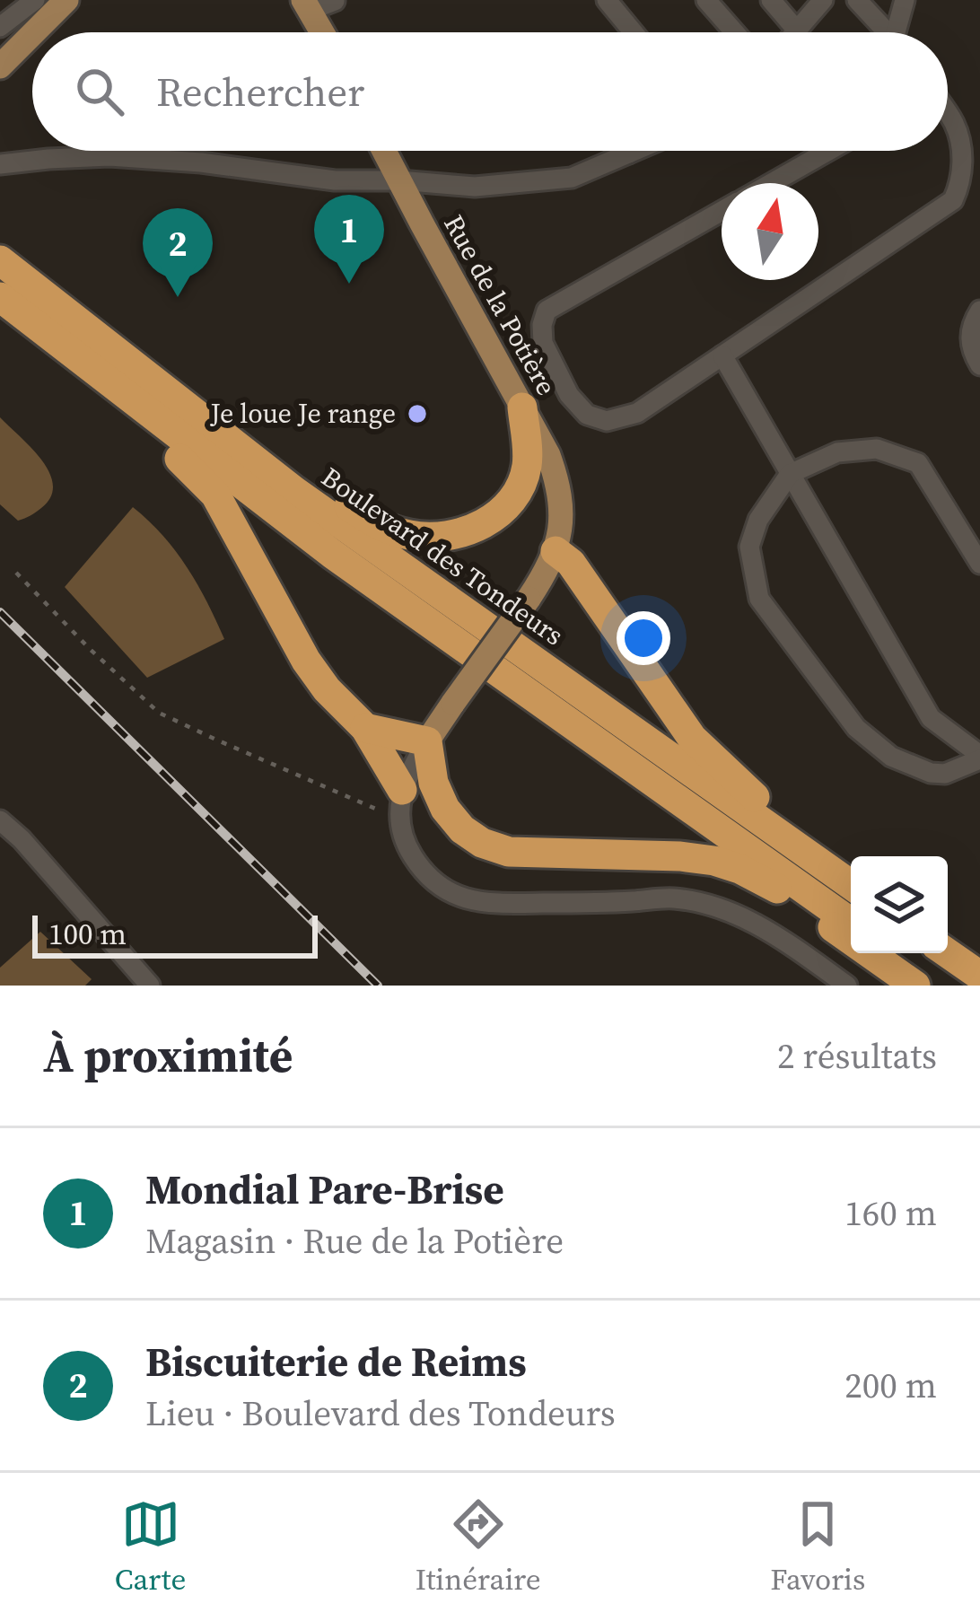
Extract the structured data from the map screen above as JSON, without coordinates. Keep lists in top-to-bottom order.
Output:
{
  "streets": {
    "highway": ["Boulevard des Tondeurs"],
    "main road": ["Rue de la Potière"]
  },
  "places": ["Je loue Je range"],
  "scale_bar": "100 m",
  "north": "top",
  "page": {
    "search": "Rechercher",
    "pins": ["1", "2"],
    "scale": "100 m",
    "heading": ["À proximité", "2 résultats"],
    "list": [
      {
        "mark": "1",
        "name": "Mondial Pare-Brise",
        "note": "Magasin · Rue de la Potière",
        "value": "160 m"
      },
      {
        "mark": "2",
        "name": "Biscuiterie de Reims",
        "note": "Lieu · Boulevard des Tondeurs",
        "value": "200 m"
      }
    ],
    "nav": ["Carte", "Itinéraire", "Favoris"]
  }
}
